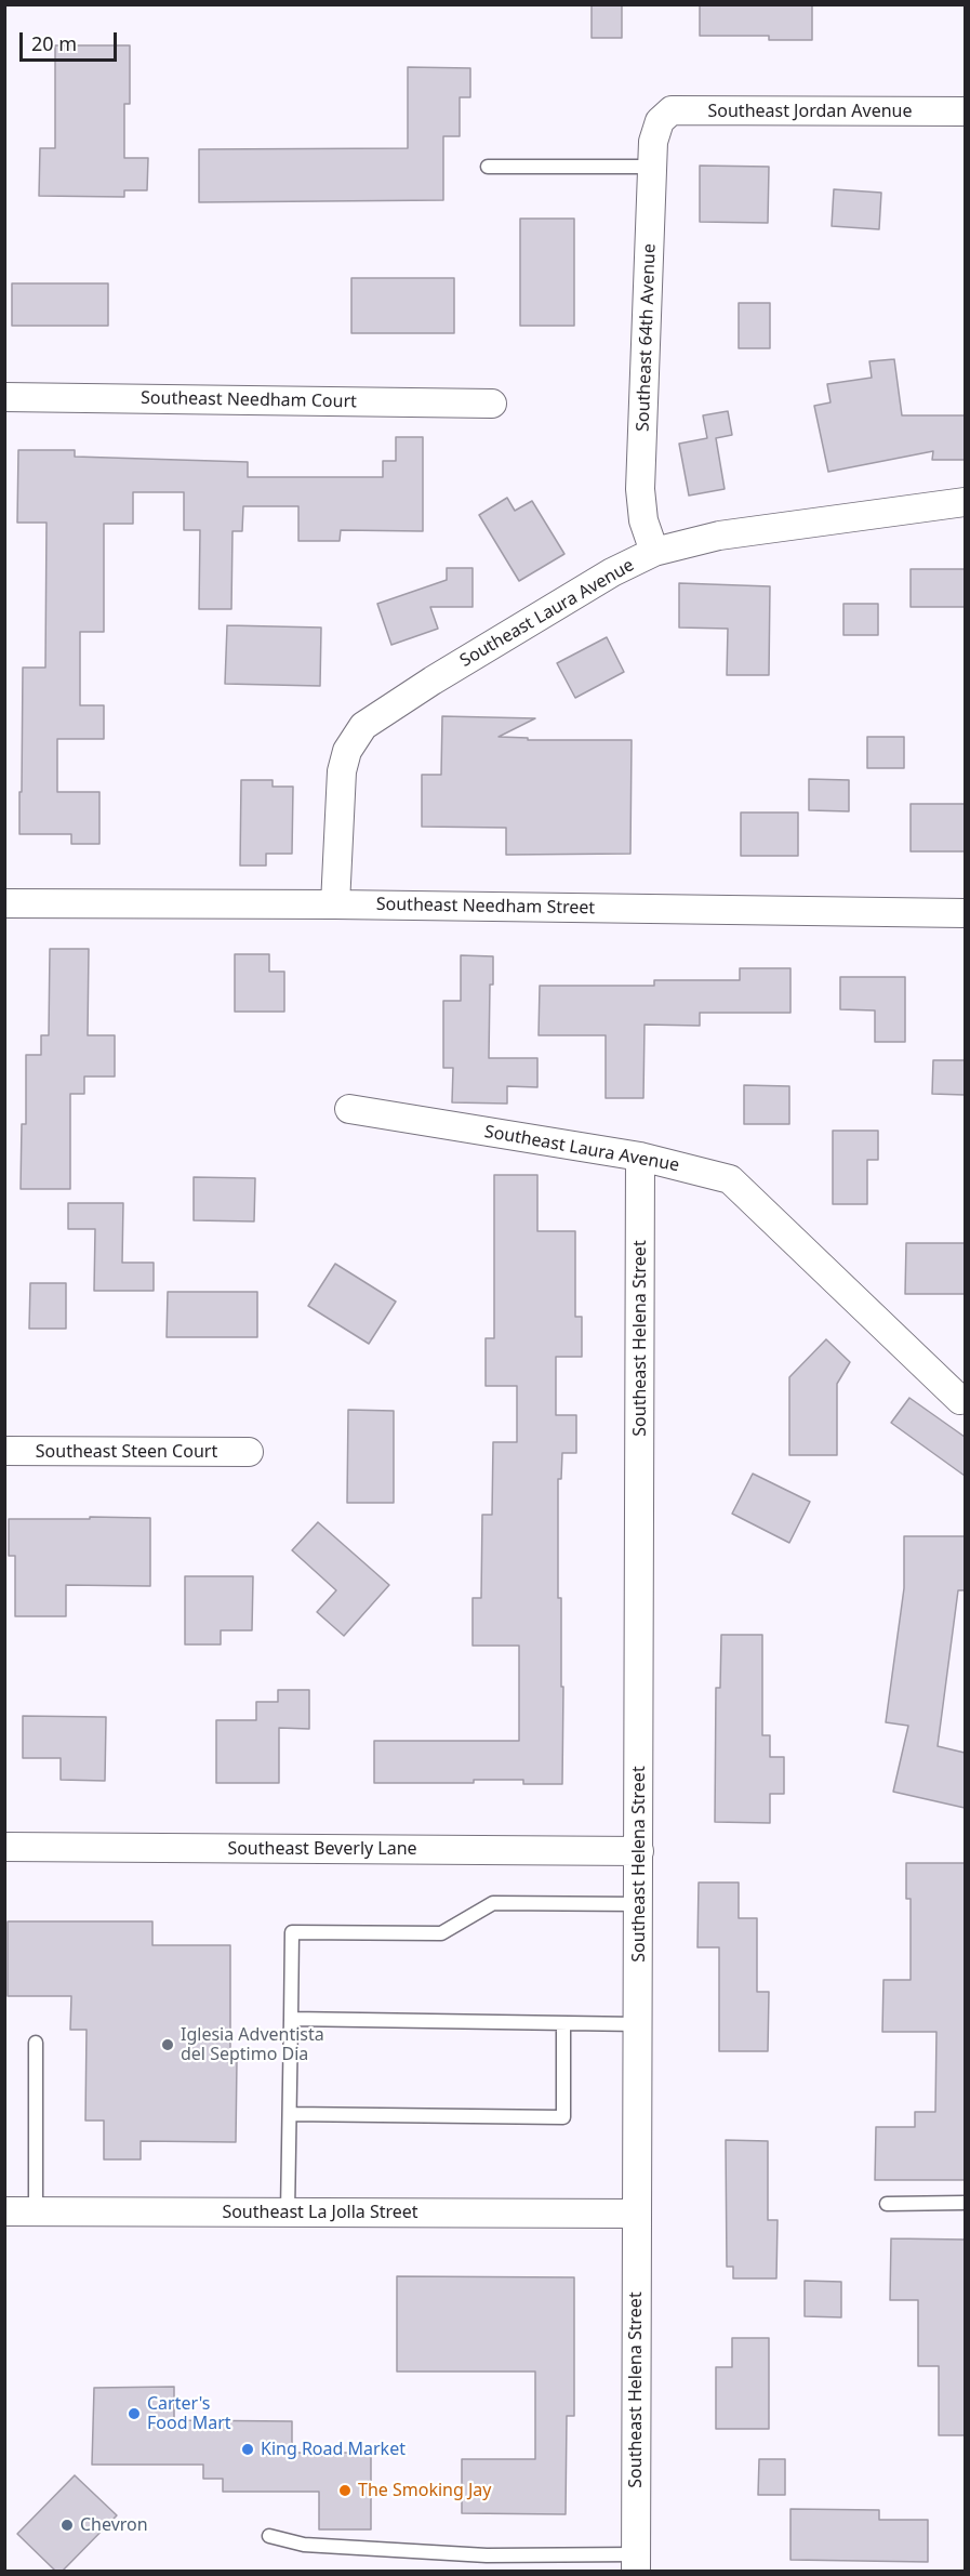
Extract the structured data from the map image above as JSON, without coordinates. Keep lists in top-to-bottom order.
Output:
{
  "streets": {
    "street": [
      "Southeast Jordan Avenue",
      "Southeast 64th Avenue",
      "Southeast Needham Court",
      "Southeast Laura Avenue",
      "Southeast Needham Street",
      "Southeast Helena Street",
      "Southeast Steen Court",
      "Southeast Beverly Lane",
      "Southeast La Jolla Street"
    ]
  },
  "crossings": [
    ["Southeast Jordan Avenue", "Southeast 64th Avenue"],
    ["Southeast 64th Avenue", "Southeast Laura Avenue"],
    ["Southeast Laura Avenue", "Southeast Needham Street"],
    ["Southeast Laura Avenue", "Southeast Helena Street"],
    ["Southeast Helena Street", "Southeast Beverly Lane"],
    ["Southeast Helena Street", "Southeast La Jolla Street"]
  ],
  "places": [
    "Iglesia Adventista del Septimo Dia",
    "Carter's Food Mart",
    "King Road Market",
    "The Smoking Jay",
    "Chevron"
  ],
  "scale_bar": "20 m"
}
